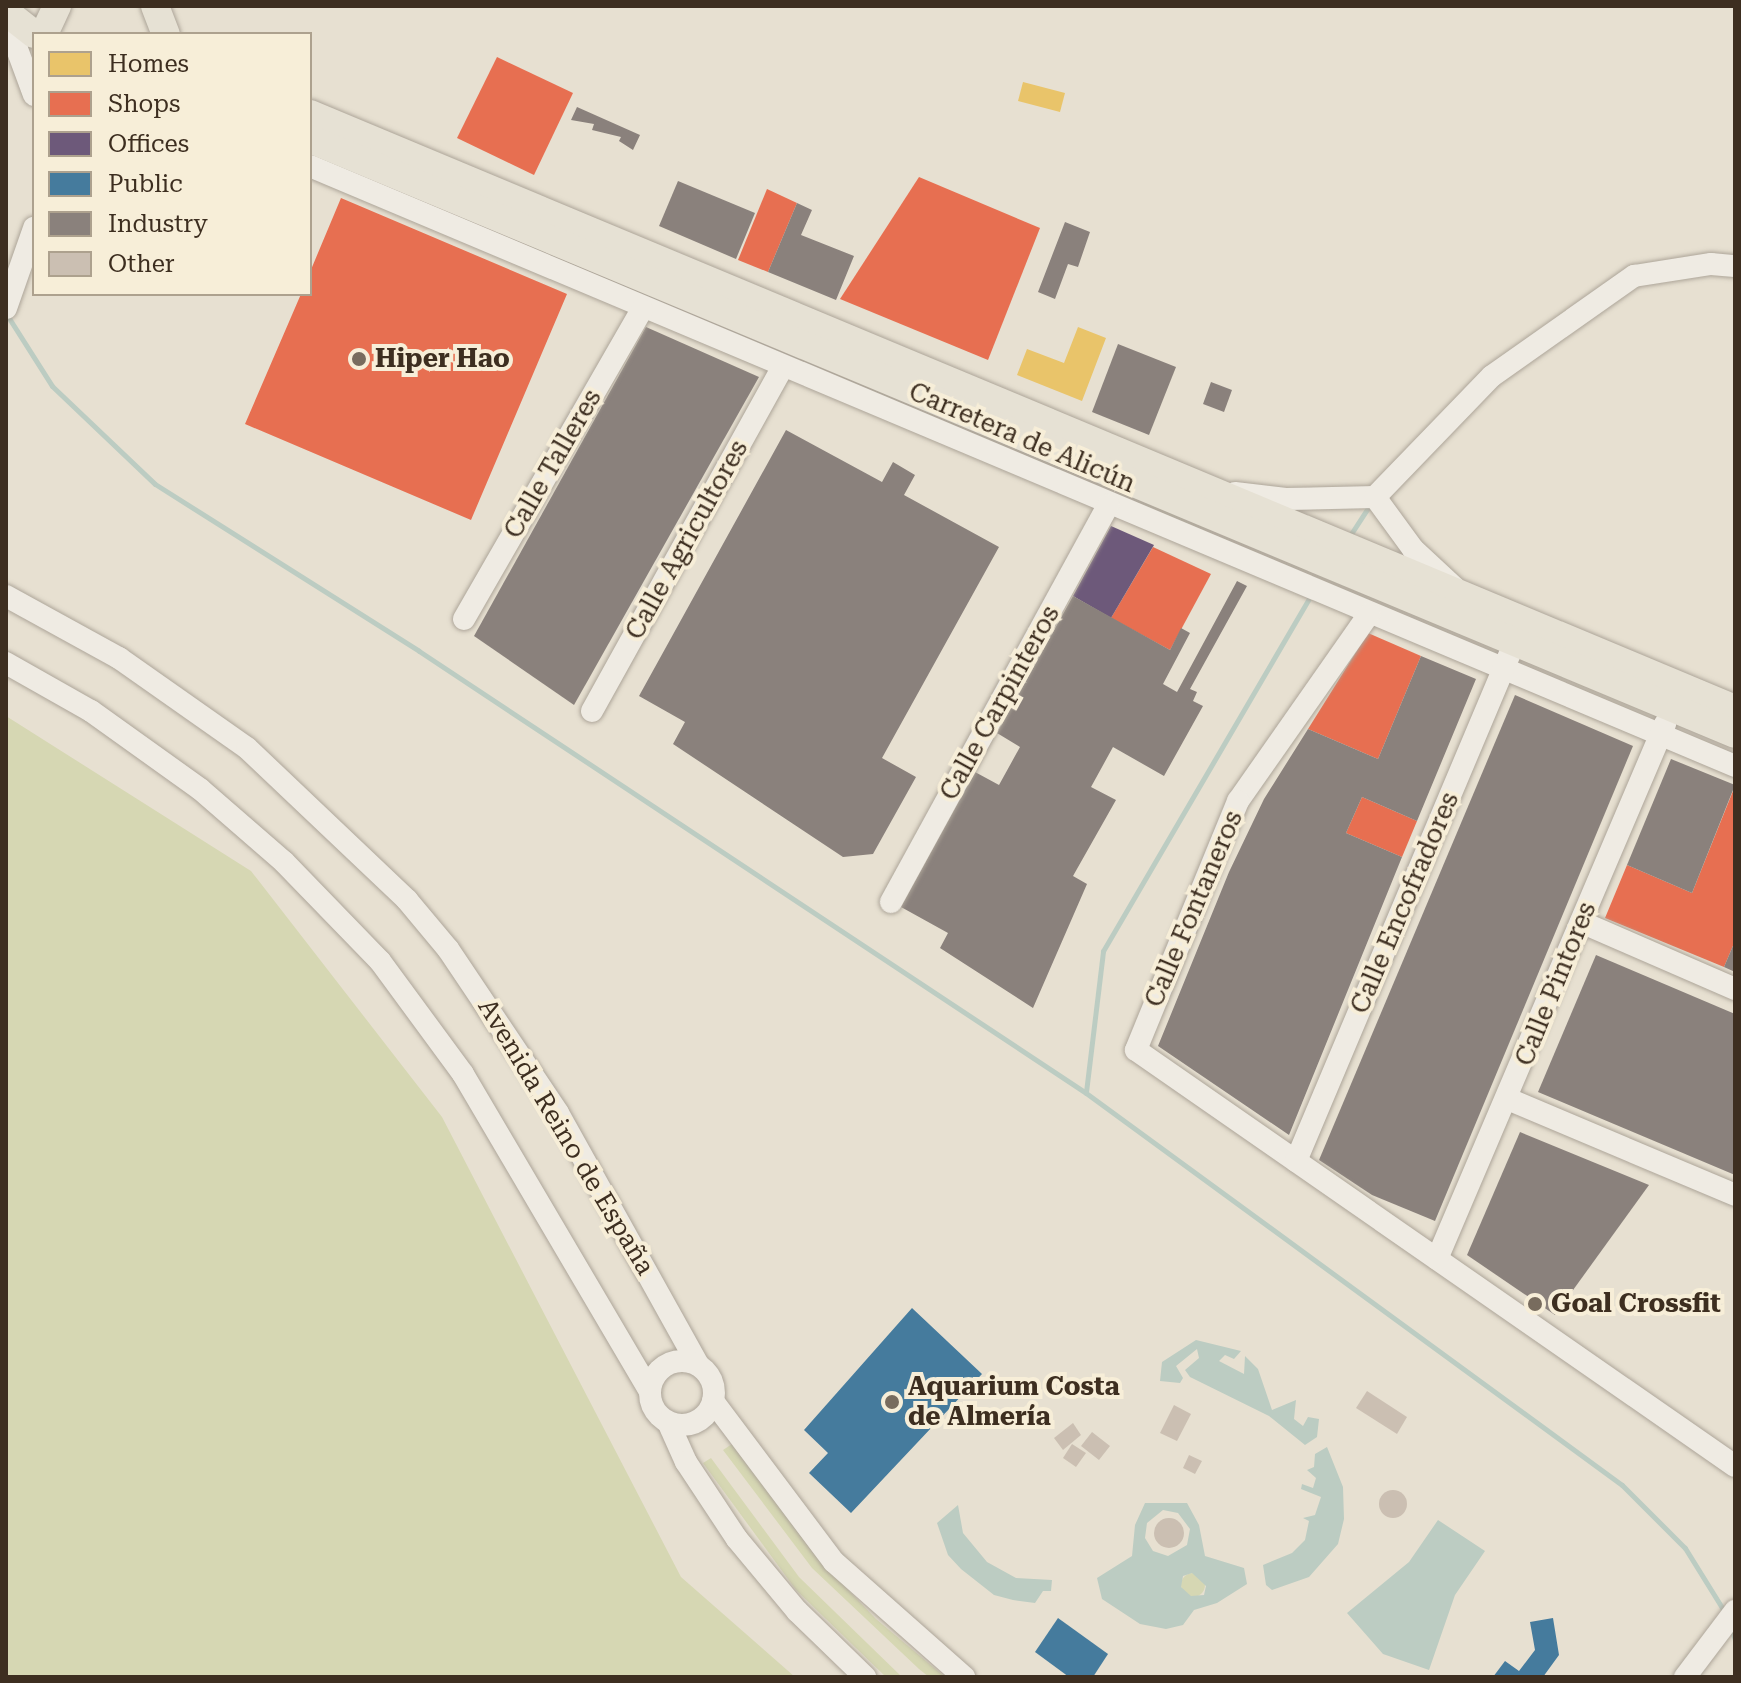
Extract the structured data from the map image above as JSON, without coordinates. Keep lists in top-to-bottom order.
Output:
{
  "streets": {
    "main road": ["Carretera de Alicún"],
    "street": [
      "Calle Talleres",
      "Calle Agricultores",
      "Calle Carpinteros",
      "Calle Encofradores",
      "Calle Fontaneros",
      "Calle Pintores",
      "Avenida Reino de España"
    ]
  },
  "crossings": [
    ["Carretera de Alicún", "Calle Encofradores"],
    ["Carretera de Alicún", "Calle Pintores"],
    ["Calle Encofradores", "Calle Fontaneros"]
  ],
  "places": ["Hiper Hao", "Goal Crossfit", "Aquarium Costa de Almería"],
  "legend": [
    "Homes",
    "Shops",
    "Offices",
    "Public",
    "Industry",
    "Other"
  ]
}
